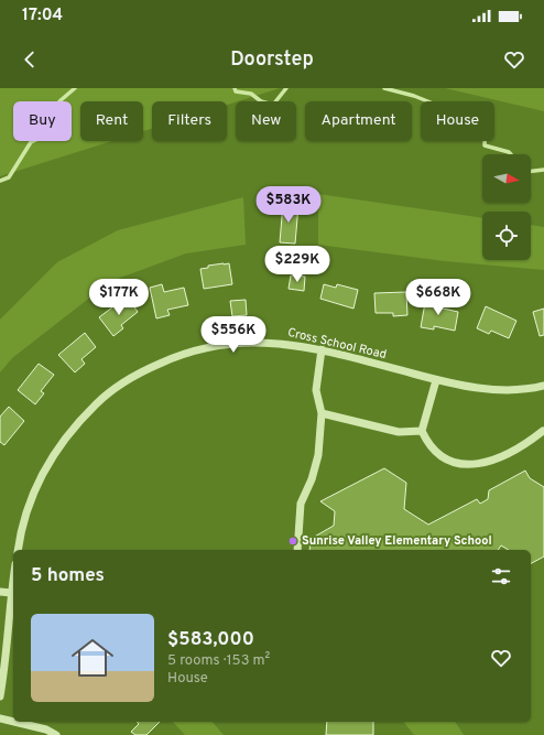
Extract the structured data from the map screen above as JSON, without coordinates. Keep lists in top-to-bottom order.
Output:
{
  "streets": {
    "street": ["Cross School Road"]
  },
  "places": ["Sunrise Valley Elementary School"],
  "north": "right",
  "page": {
    "status": "17:04",
    "header": "Doorstep",
    "chip": [
      "Buy",
      "Rent",
      "Filters",
      "New",
      "Apartment",
      "House"
    ],
    "price": [
      "$583K",
      "$229K",
      "$177K",
      "$668K",
      "$556K"
    ],
    "heading": "5 homes",
    "list": [
      {
        "name": "$583,000",
        "note": "5 rooms · 153 m² · House"
      }
    ]
  }
}
